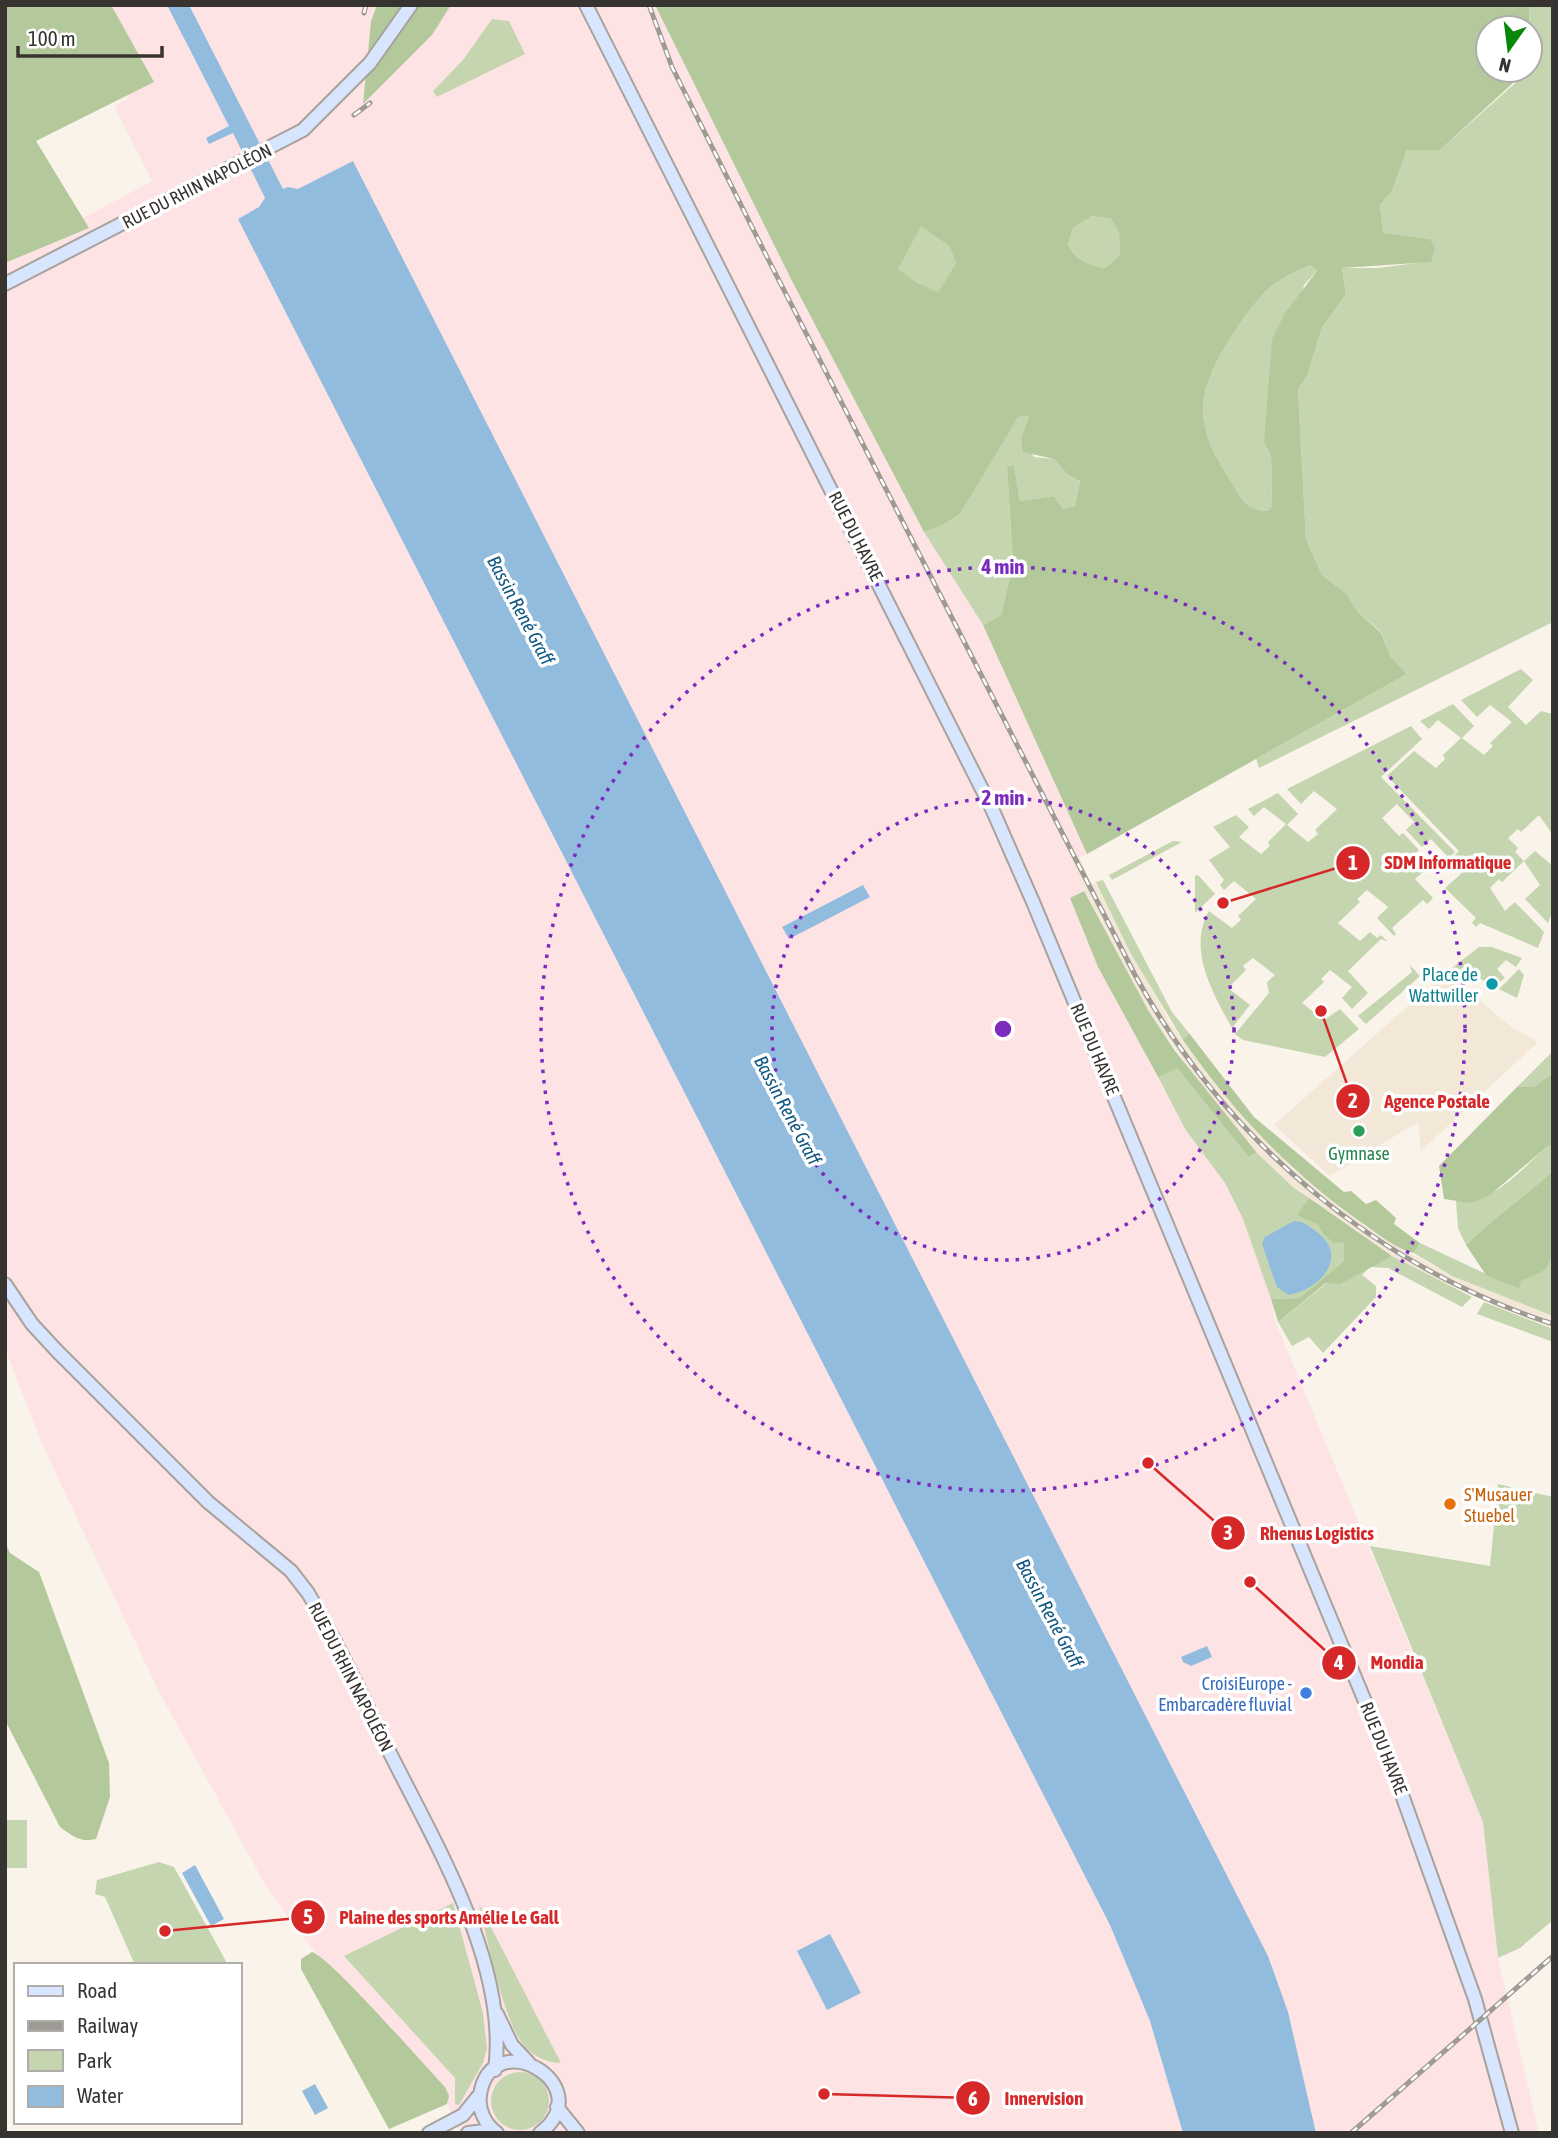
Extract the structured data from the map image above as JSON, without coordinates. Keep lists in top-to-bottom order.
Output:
{
  "streets": {
    "main road": ["RUE DU RHIN NAPOLÉON", "RUE DU HAVRE"]
  },
  "water": ["Bassin René Graff"],
  "places": [
    "SDM Informatique",
    "Place de Wattwiller",
    "Agence Postale",
    "Gymnase",
    "Rhenus Logistics",
    "S'Musauer Stuebel",
    "Mondia",
    "CroisiEurope - Embarcadère fluvial",
    "Plaine des sports Amélie Le Gall",
    "Innervision"
  ],
  "legend": [
    "Road",
    "Railway",
    "Park",
    "Water"
  ],
  "scale_bar": "100 m",
  "north": "bottom",
  "rings": ["4 min", "2 min"]
}
